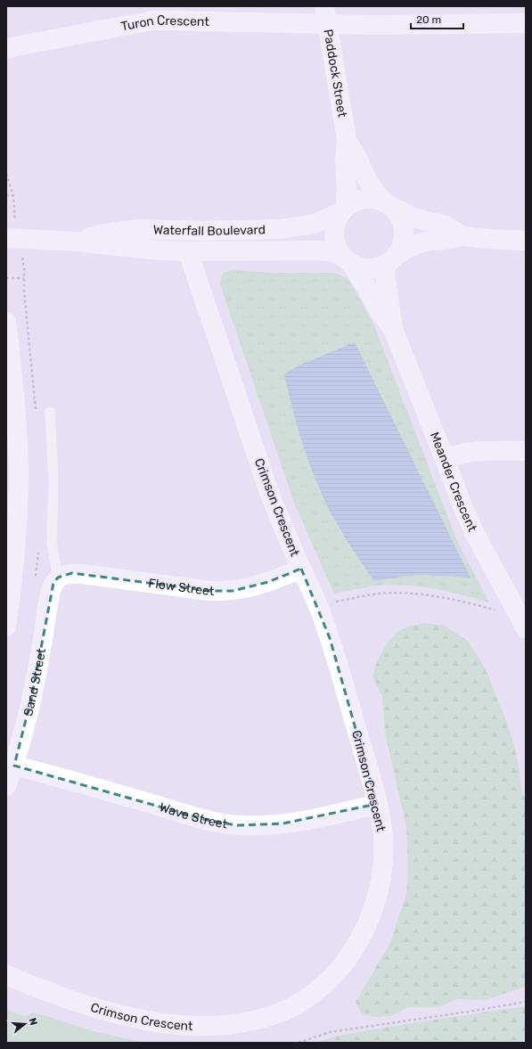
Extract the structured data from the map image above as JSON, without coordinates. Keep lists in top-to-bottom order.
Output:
{
  "streets": {
    "street": [
      "Turon Crescent",
      "Paddock Street",
      "Waterfall Boulevard",
      "Meander Crescent",
      "Crimson Crescent",
      "Flow Street",
      "Sand Street",
      "Wave Street"
    ]
  },
  "crossings": [
    ["Turon Crescent", "Paddock Street"],
    ["Paddock Street", "Waterfall Boulevard"],
    ["Paddock Street", "Meander Crescent"],
    ["Waterfall Boulevard", "Meander Crescent"],
    ["Waterfall Boulevard", "Crimson Crescent"],
    ["Crimson Crescent", "Flow Street"],
    ["Crimson Crescent", "Wave Street"],
    ["Flow Street", "Sand Street"],
    ["Sand Street", "Wave Street"]
  ],
  "scale_bar": "20 m",
  "north": "right"
}
